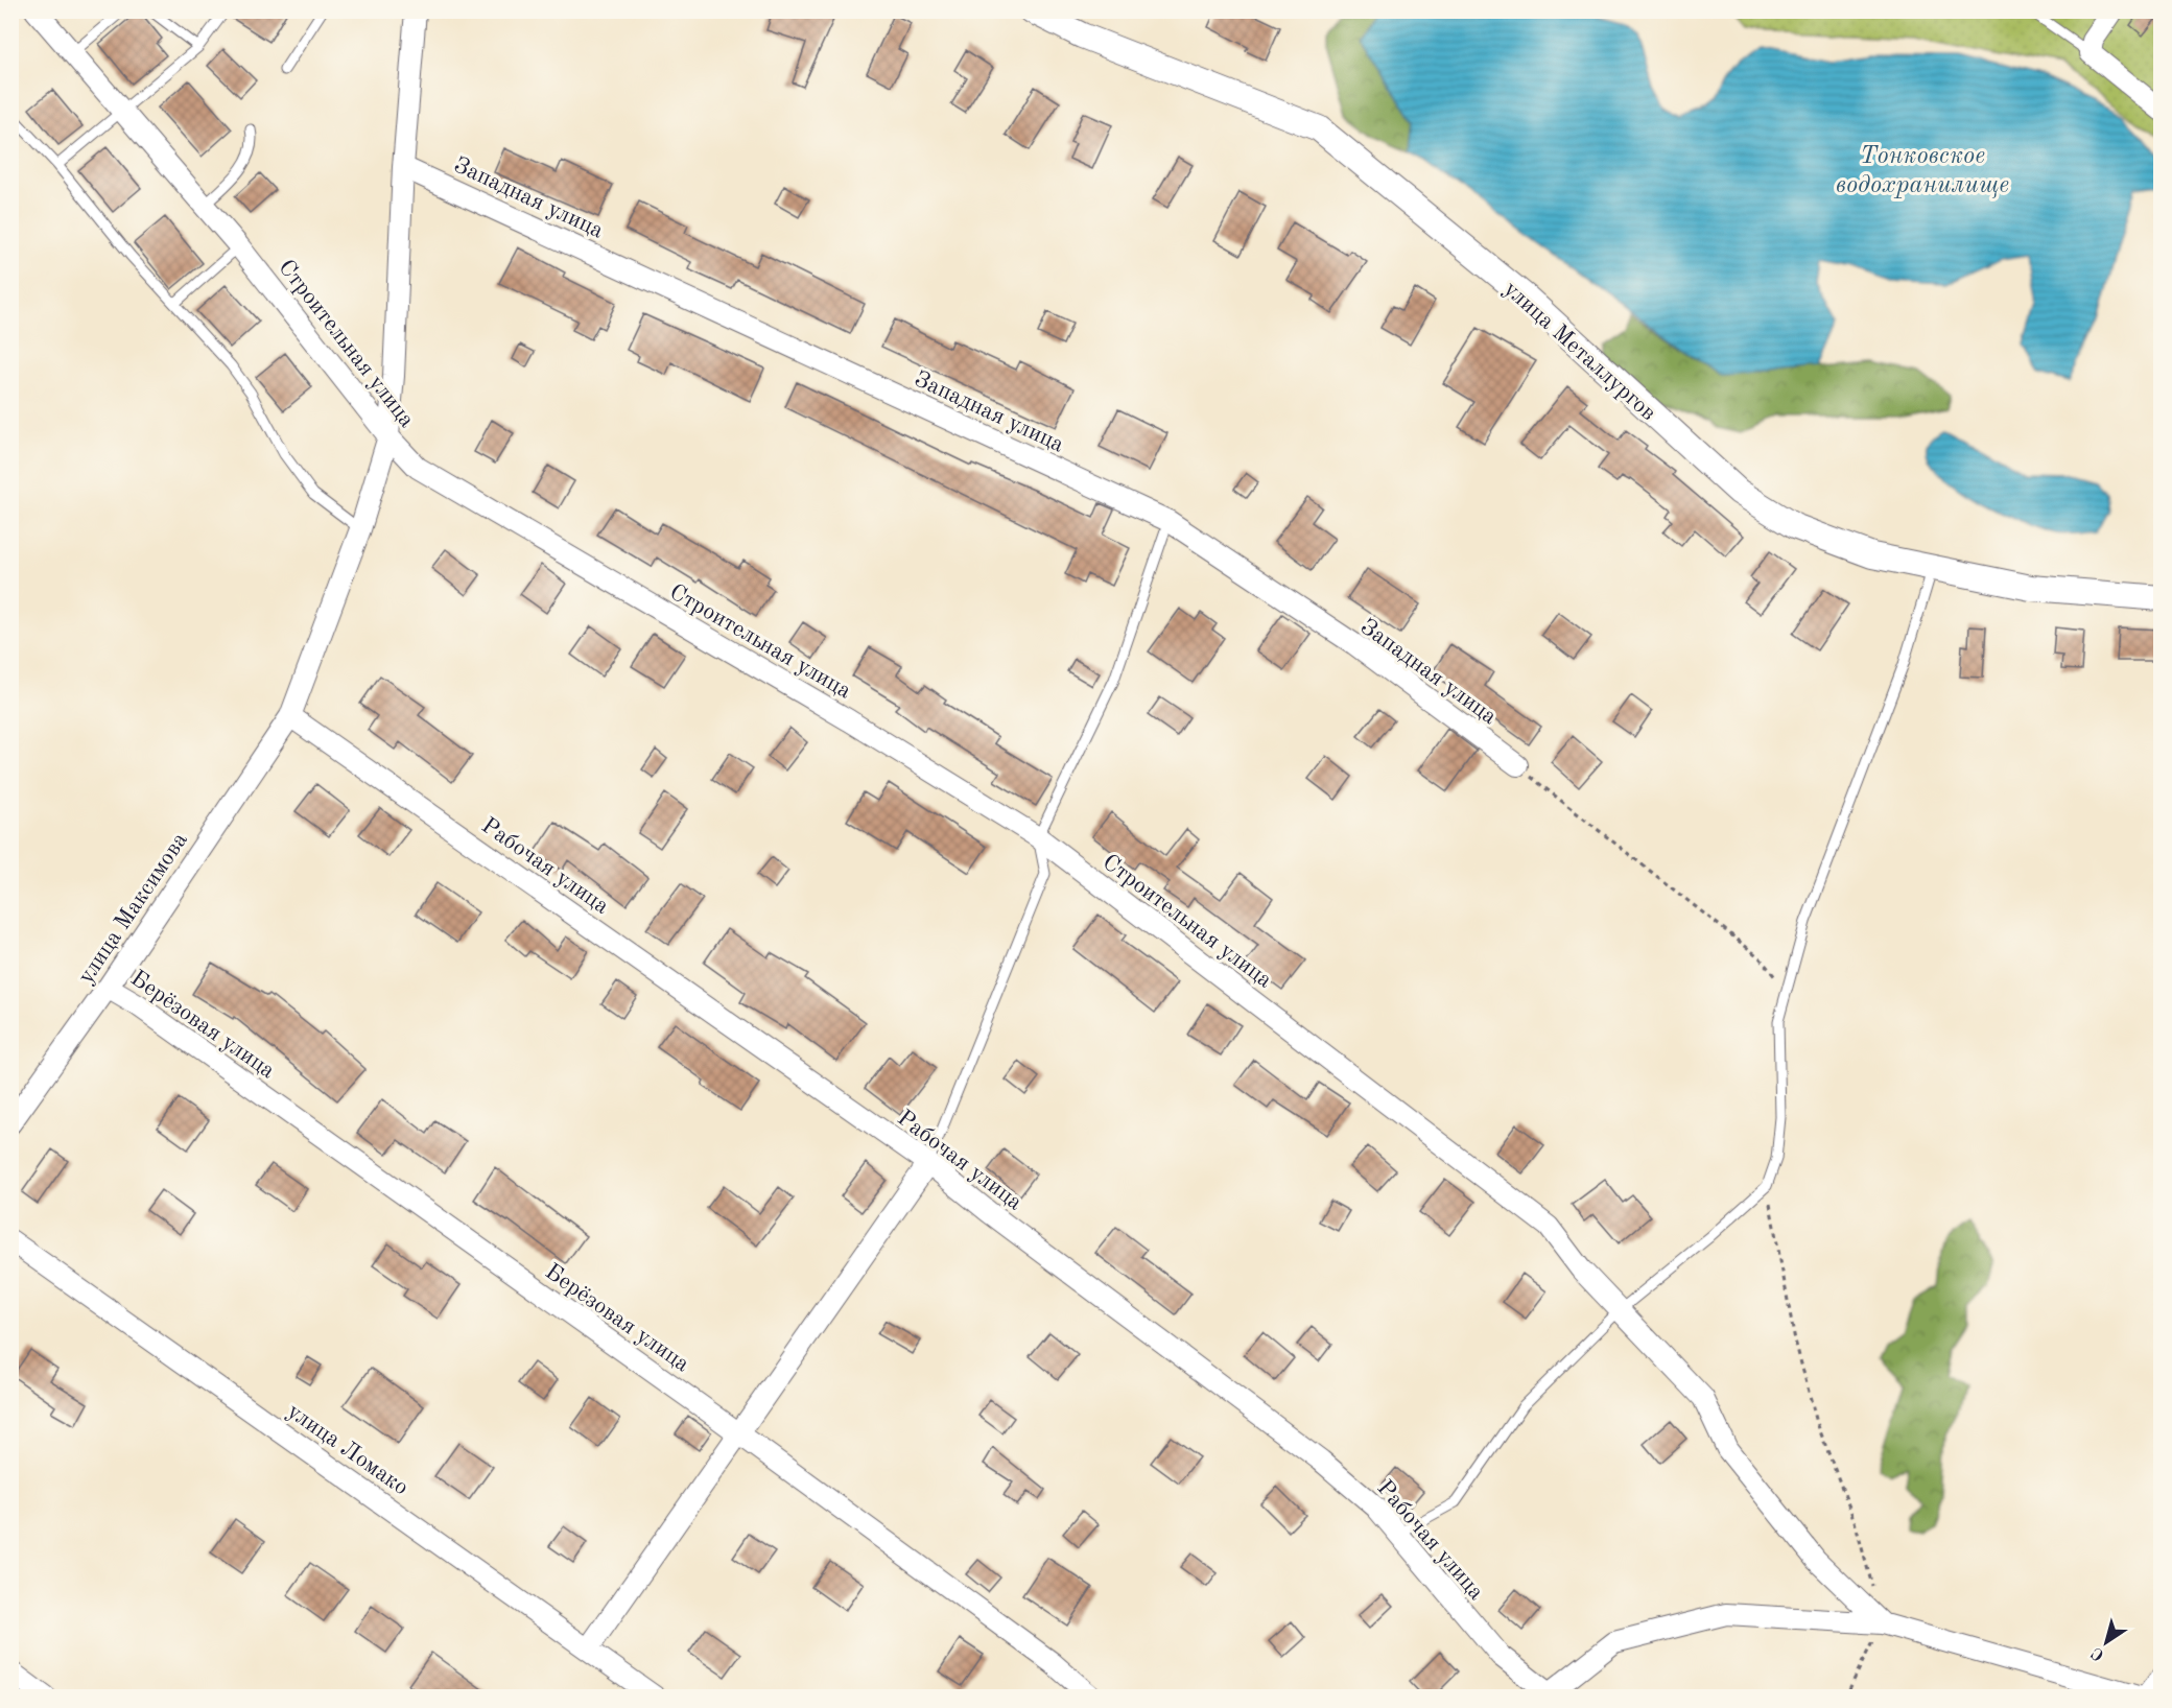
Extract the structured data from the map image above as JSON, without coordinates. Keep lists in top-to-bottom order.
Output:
{
  "streets": {
    "street": [
      "Западная улица",
      "Строительная улица",
      "улица Металлургов",
      "Рабочая улица",
      "улица Максимова",
      "Берёзовая улица",
      "улица Ломако"
    ]
  },
  "crossings": [
    ["Западная улица", "улица Максимова"],
    ["Строительная улица", "улица Максимова"],
    ["Рабочая улица", "улица Максимова"],
    ["улица Максимова", "Берёзовая улица"]
  ],
  "water": ["Тонковское водохранилище"],
  "north": "bottom left"
}
